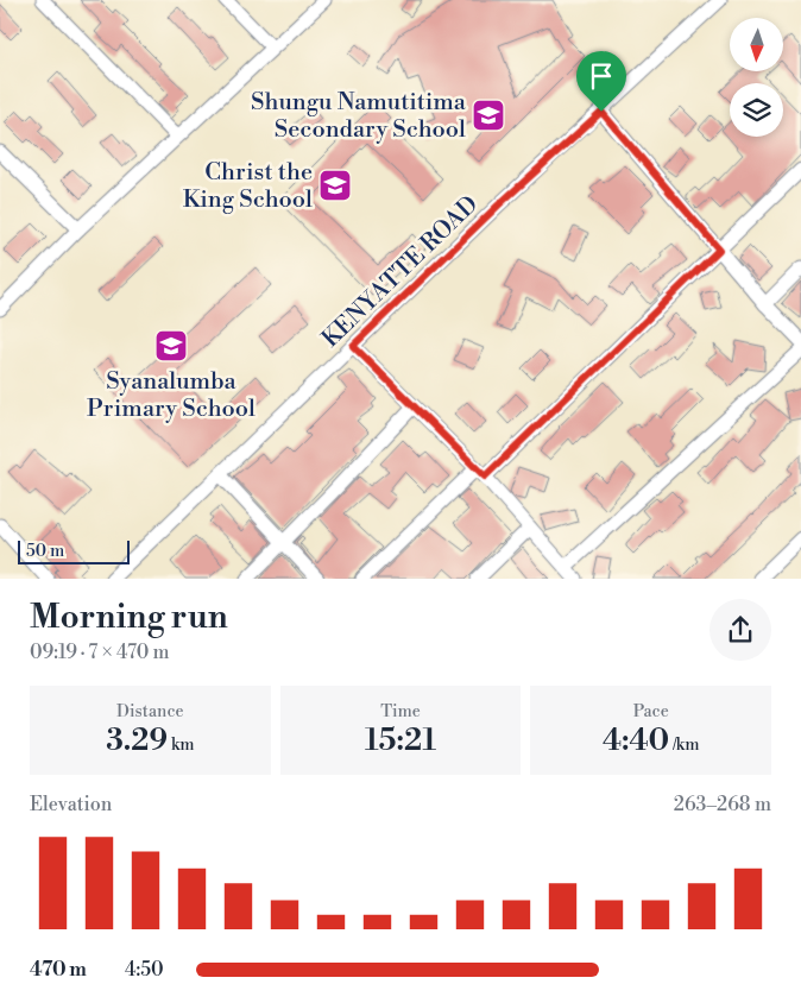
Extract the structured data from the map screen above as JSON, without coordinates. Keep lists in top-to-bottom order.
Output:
{
  "streets": {
    "street": ["KENYATTE ROAD"]
  },
  "places": {
    "school or university": ["Shungu Namutitima Secondary School", "Christ the King School", "Syanalumba Primary School"]
  },
  "scale_bar": "50 m",
  "north": "bottom",
  "page": {
    "scale": "50 m",
    "heading": ["Morning run", "09:19 · 7 × 470 m"],
    "stats": [
      ["Distance", "3.29 km"],
      ["Time", "15:21"],
      ["Pace", "4:40 /km"]
    ],
    "chart": ["Elevation", "263–268 m"],
    "list": [
      {
        "name": "470 m",
        "note": "4:50"
      }
    ]
  }
}
